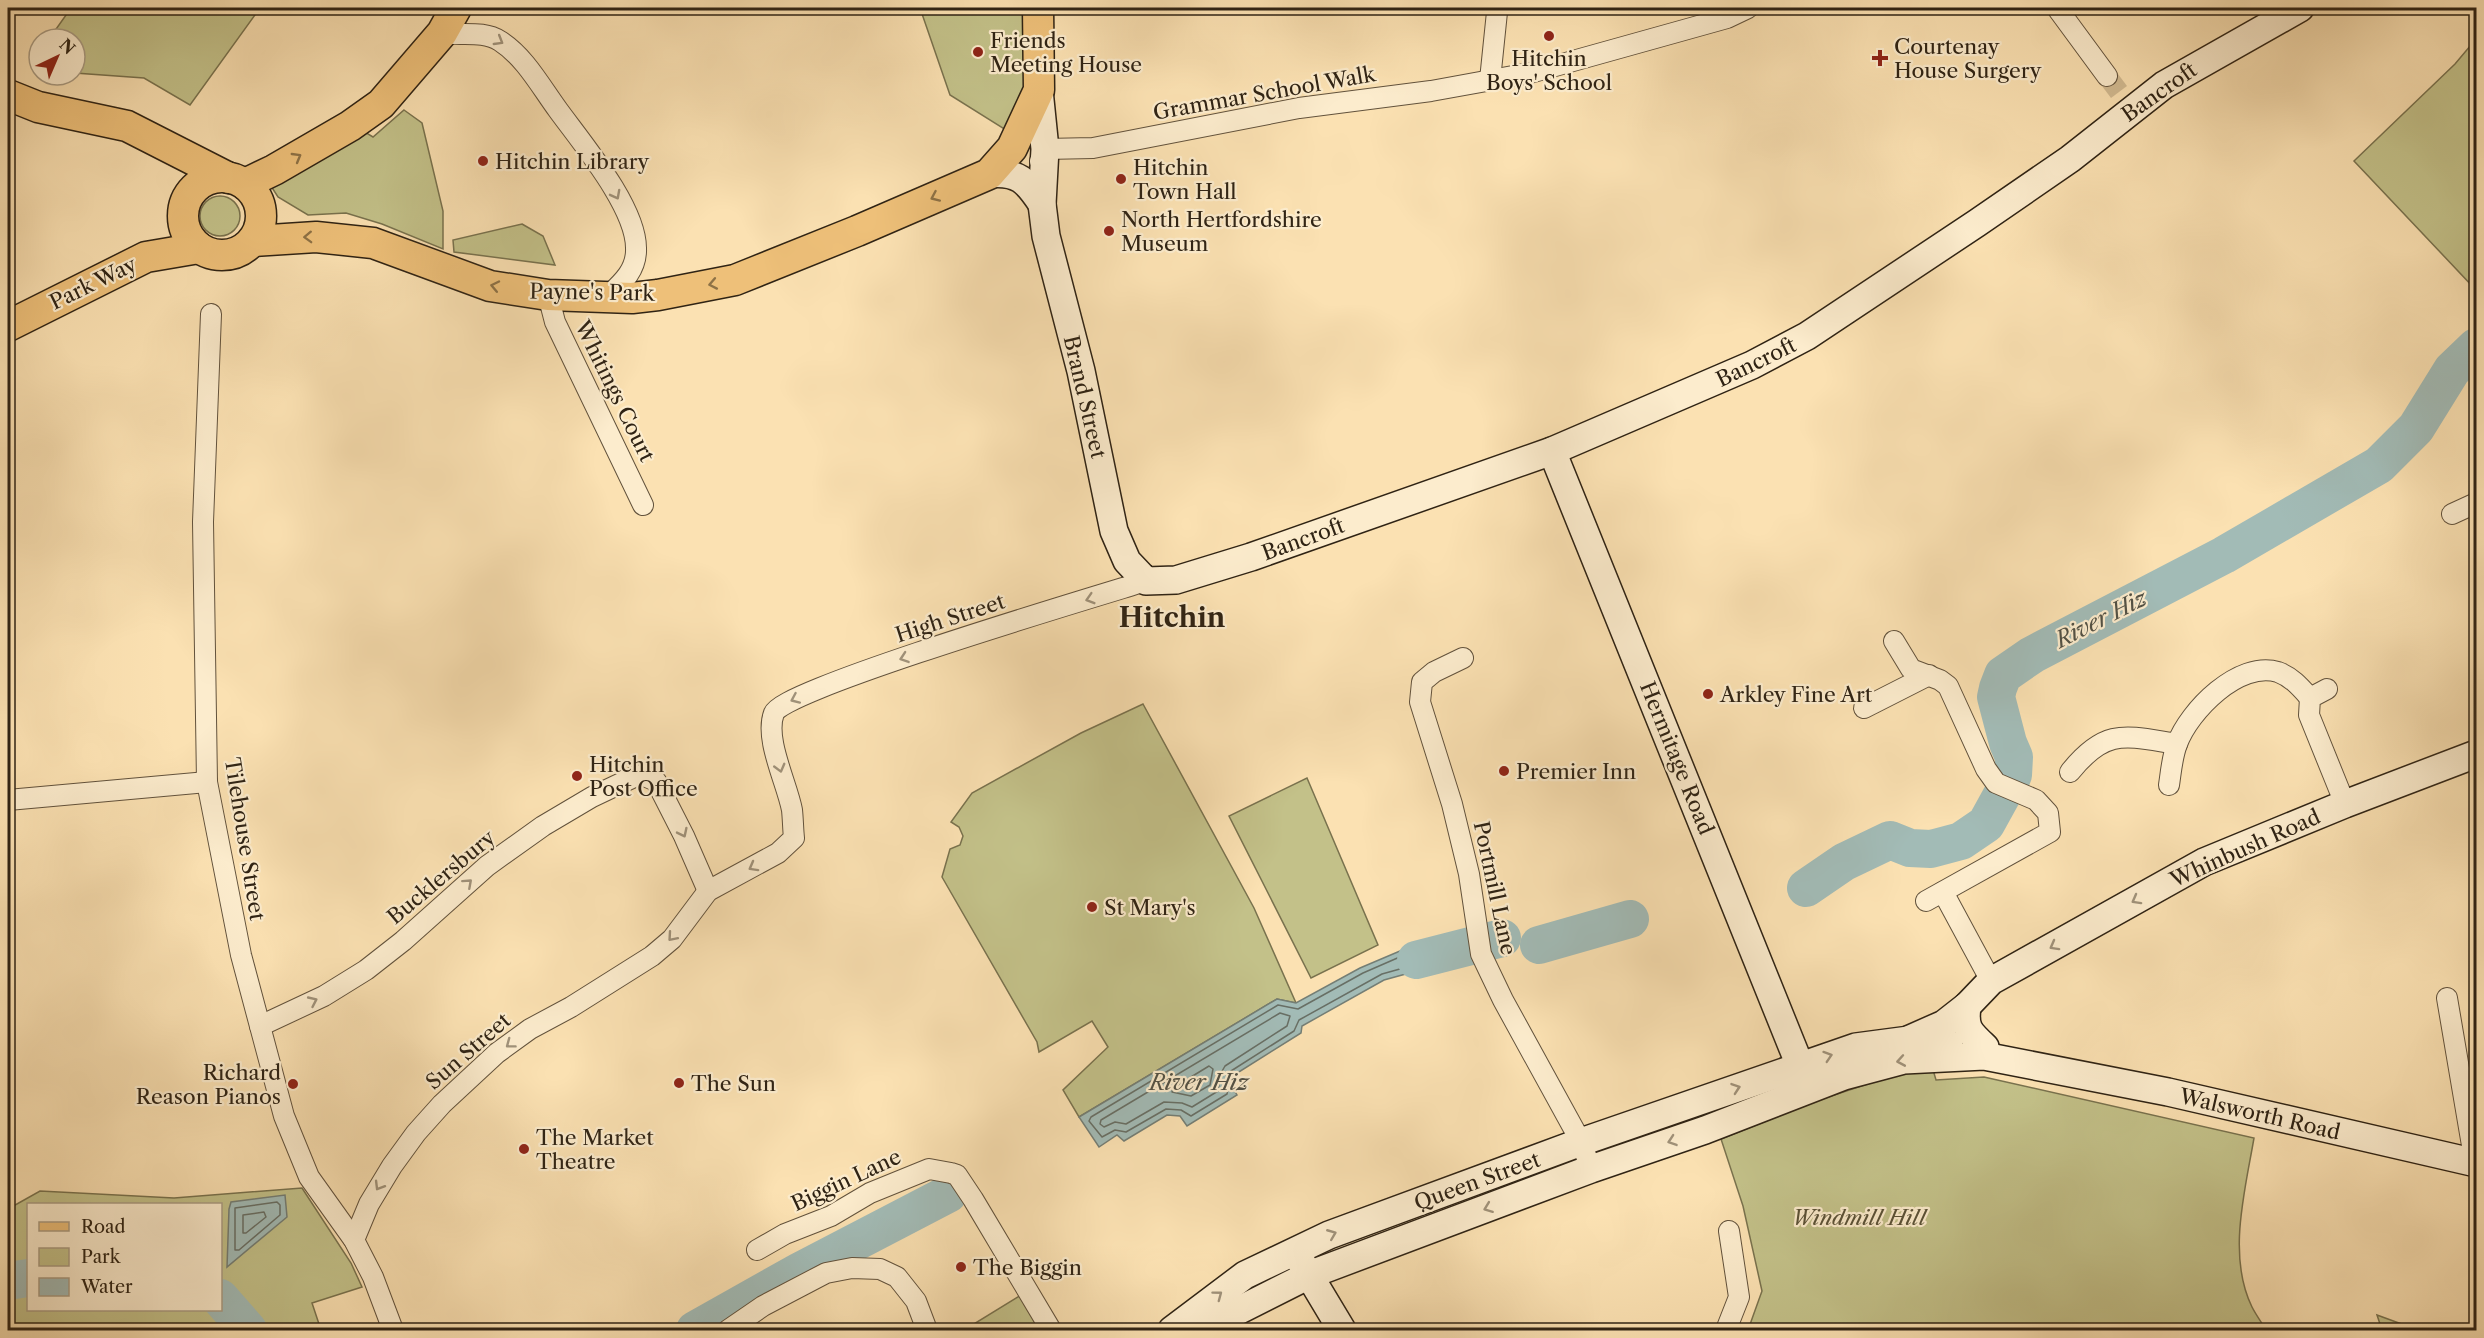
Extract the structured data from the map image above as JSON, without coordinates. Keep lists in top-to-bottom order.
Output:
{
  "streets": {
    "main road": ["Park Way", "Payne's Park"],
    "street": [
      "Bancroft",
      "Grammar School Walk",
      "Whitings Court",
      "Brand Street",
      "High Street",
      "Hermitage Road",
      "Tilehouse Street",
      "Whinbush Road",
      "Bucklersbury",
      "Portmill Lane",
      "Sun Street",
      "Walsworth Road",
      "Biggin Lane",
      "Queen Street"
    ]
  },
  "crossings": [
    ["Bancroft", "Brand Street"],
    ["Bancroft", "High Street"],
    ["Bancroft", "Hermitage Road"],
    ["Grammar School Walk", "Brand Street"],
    ["Park Way", "Payne's Park"],
    ["Payne's Park", "Whitings Court"],
    ["Brand Street", "High Street"],
    ["High Street", "Bucklersbury"],
    ["High Street", "Sun Street"],
    ["Hermitage Road", "Walsworth Road"],
    ["Hermitage Road", "Queen Street"],
    ["Tilehouse Street", "Bucklersbury"],
    ["Tilehouse Street", "Sun Street"],
    ["Whinbush Road", "Walsworth Road"],
    ["Bucklersbury", "Sun Street"],
    ["Portmill Lane", "Queen Street"],
    ["Walsworth Road", "Queen Street"]
  ],
  "one_way": [
    "Payne's Park",
    "High Street",
    "Whinbush Road",
    "Sun Street"
  ],
  "districts": ["Hitchin"],
  "water": ["River Hiz"],
  "parks": ["Windmill Hill"],
  "places": {
    "other": [
      "Hitchin Boys' School",
      "Friends Meeting House",
      "Hitchin Library",
      "Hitchin Town Hall",
      "North Hertfordshire Museum",
      "Arkley Fine Art",
      "Premier Inn",
      "Hitchin Post Office",
      "St Mary's",
      "The Sun",
      "Richard Reason Pianos",
      "The Market Theatre",
      "The Biggin"
    ],
    "health": ["Courtenay House Surgery"]
  },
  "legend": ["Road", "Park", "Water"],
  "north": "top right"
}
